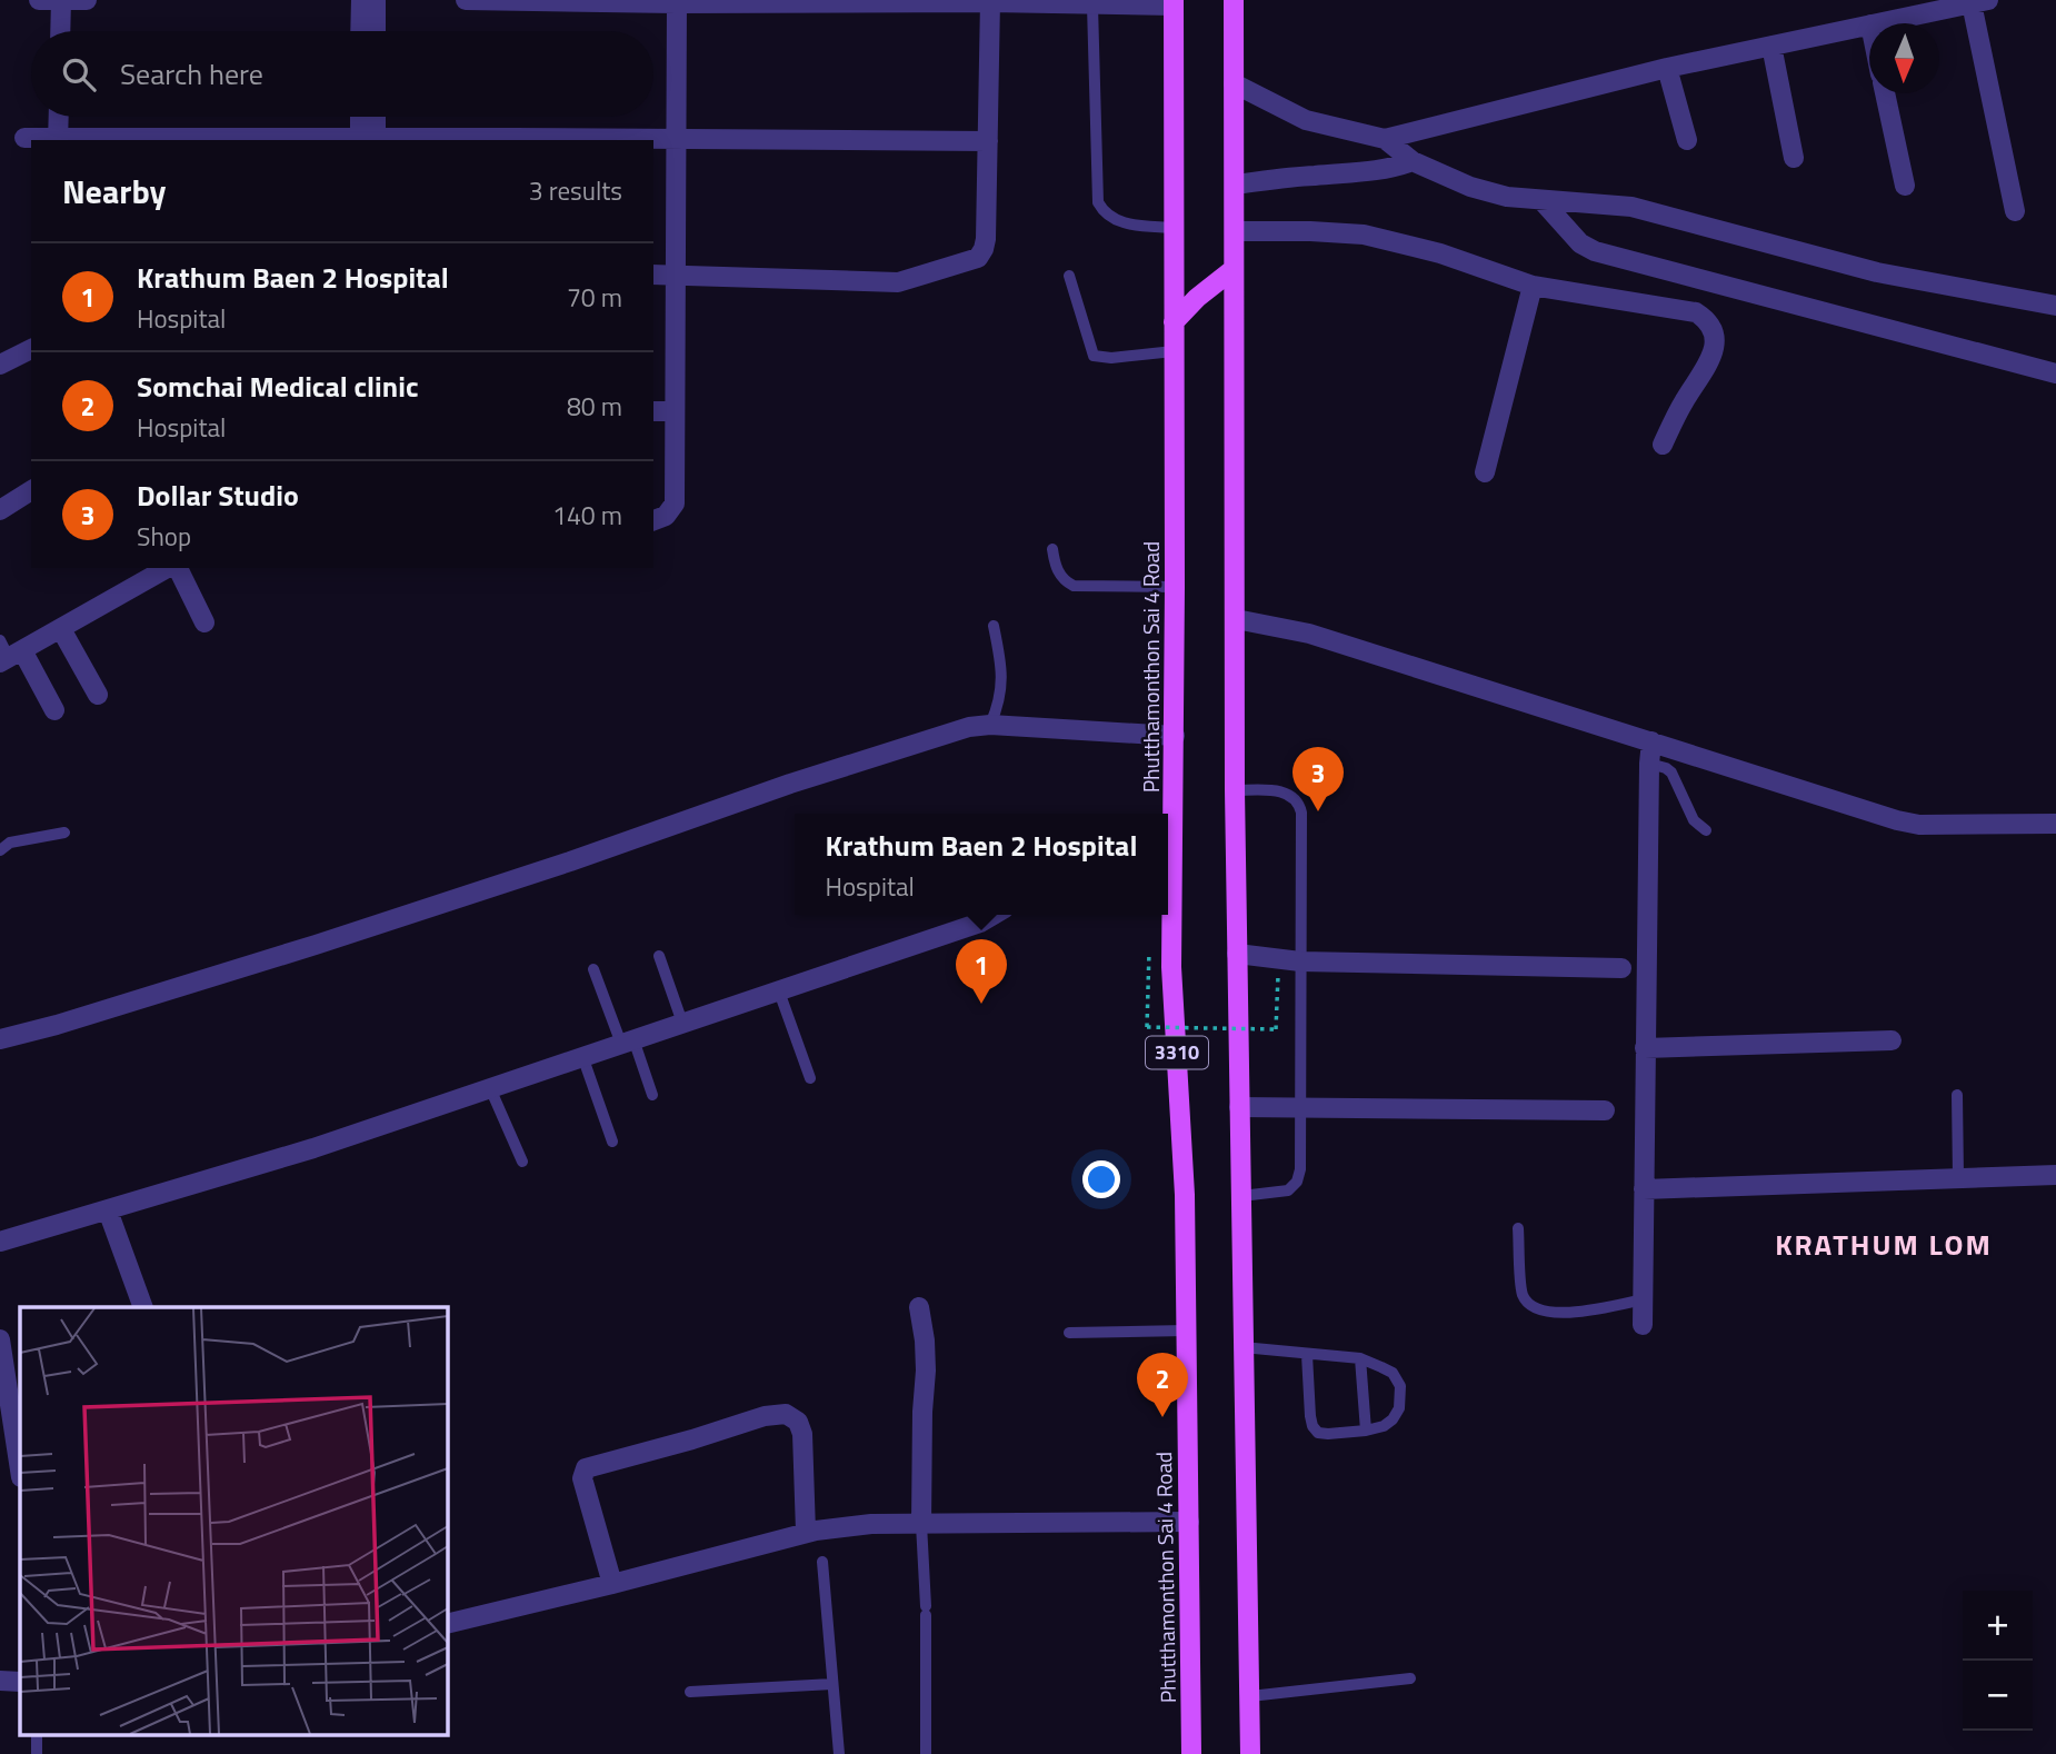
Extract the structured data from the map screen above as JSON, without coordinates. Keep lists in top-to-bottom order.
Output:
{
  "streets": {
    "main road": ["Phutthamonthon Sai 4 Road", "3310"]
  },
  "districts": ["KRATHUM LOM"],
  "north": "bottom",
  "page": {
    "search": "Search here",
    "heading": ["Nearby", "3 results"],
    "list": [
      {
        "mark": "1",
        "name": "Krathum Baen 2 Hospital",
        "note": "Hospital",
        "value": "70 m"
      },
      {
        "mark": "2",
        "name": "Somchai Medical clinic",
        "note": "Hospital",
        "value": "80 m"
      },
      {
        "mark": "3",
        "name": "Dollar Studio",
        "note": "Shop",
        "value": "140 m"
      }
    ],
    "pins": ["3", "1", "2"],
    "popup": ["Krathum Baen 2 Hospital", "Hospital"],
    "map_buttons": ["+", "−"]
  }
}
